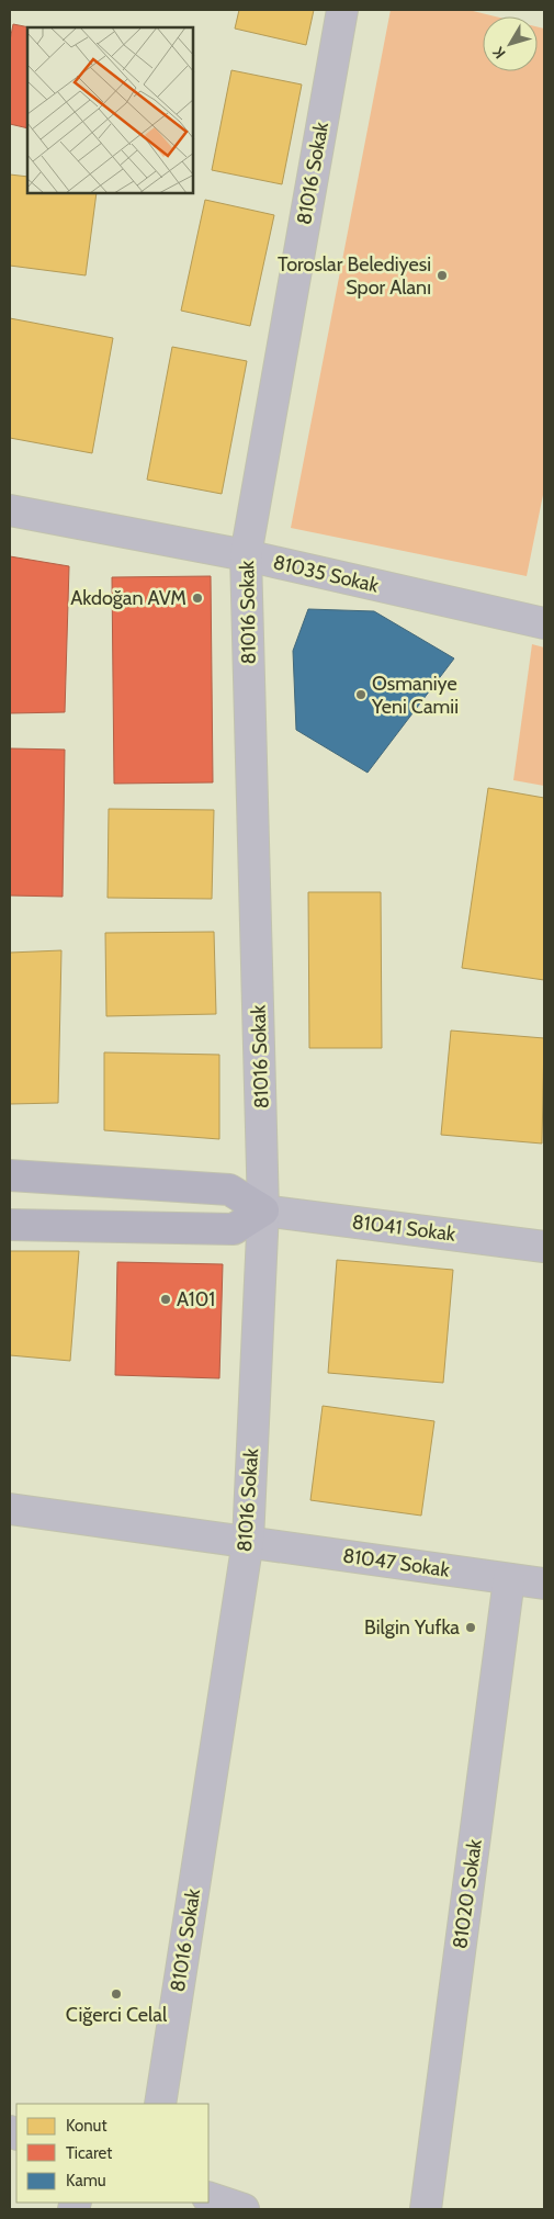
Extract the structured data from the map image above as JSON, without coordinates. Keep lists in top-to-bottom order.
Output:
{
  "streets": {
    "street": [
      "81016 Sokak",
      "81035 Sokak",
      "81041 Sokak",
      "81047 Sokak",
      "81020 Sokak"
    ]
  },
  "crossings": [
    ["81016 Sokak", "81035 Sokak"],
    ["81016 Sokak", "81041 Sokak"],
    ["81016 Sokak", "81047 Sokak"],
    ["81047 Sokak", "81020 Sokak"]
  ],
  "places": [
    "Toroslar Belediyesi Spor Alanı",
    "Akdoğan AVM",
    "Osmaniye Yeni Camii",
    "A101",
    "Bilgin Yufka",
    "Ciğerci Celal"
  ],
  "legend": ["Konut", "Ticaret", "Kamu"],
  "north": "bottom left"
}
